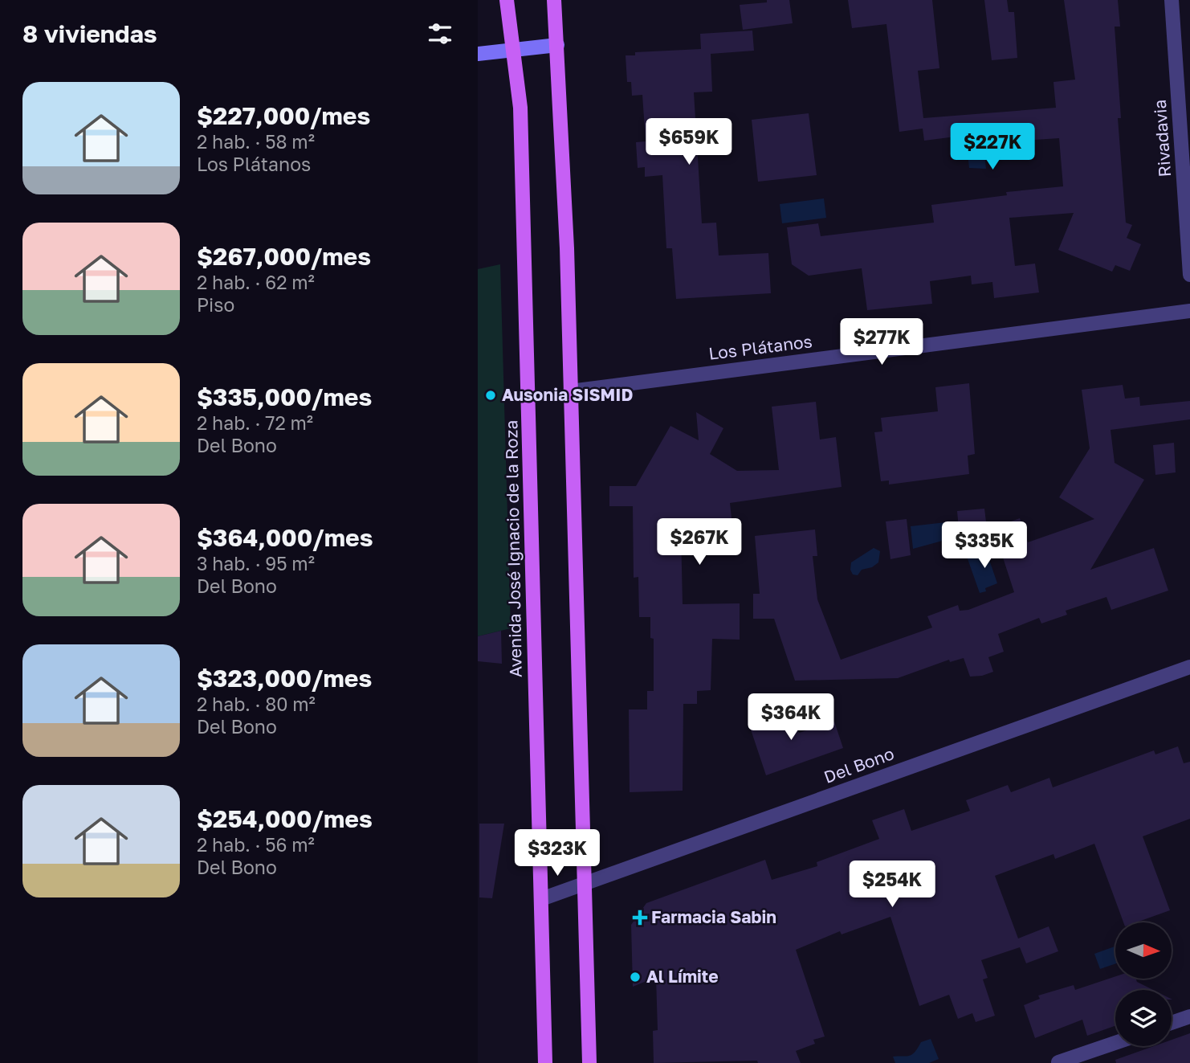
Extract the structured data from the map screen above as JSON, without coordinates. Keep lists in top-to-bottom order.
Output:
{
  "streets": {
    "main road": ["Avenida José Ignacio de la Roza"],
    "street": ["Rivadavia", "Los Plátanos", "Del Bono"]
  },
  "crossings": [
    ["Avenida José Ignacio de la Roza", "Del Bono"]
  ],
  "places": {
    "other": ["Ausonia SISMID", "Al Límite"],
    "health": ["Farmacia Sabin"]
  },
  "north": "right",
  "page": {
    "heading": "8 viviendas",
    "list": [
      {
        "name": "$227,000/mes",
        "note": "2 hab. · 58 m² · Los Plátanos"
      },
      {
        "name": "$267,000/mes",
        "note": "2 hab. · 62 m² · Piso"
      },
      {
        "name": "$335,000/mes",
        "note": "2 hab. · 72 m² · Del Bono"
      },
      {
        "name": "$364,000/mes",
        "note": "3 hab. · 95 m² · Del Bono"
      },
      {
        "name": "$323,000/mes",
        "note": "2 hab. · 80 m² · Del Bono"
      },
      {
        "name": "$254,000/mes",
        "note": "2 hab. · 56 m² · Del Bono"
      }
    ],
    "price": [
      "$659K",
      "$227K",
      "$277K",
      "$267K",
      "$335K",
      "$364K",
      "$323K",
      "$254K"
    ]
  }
}
